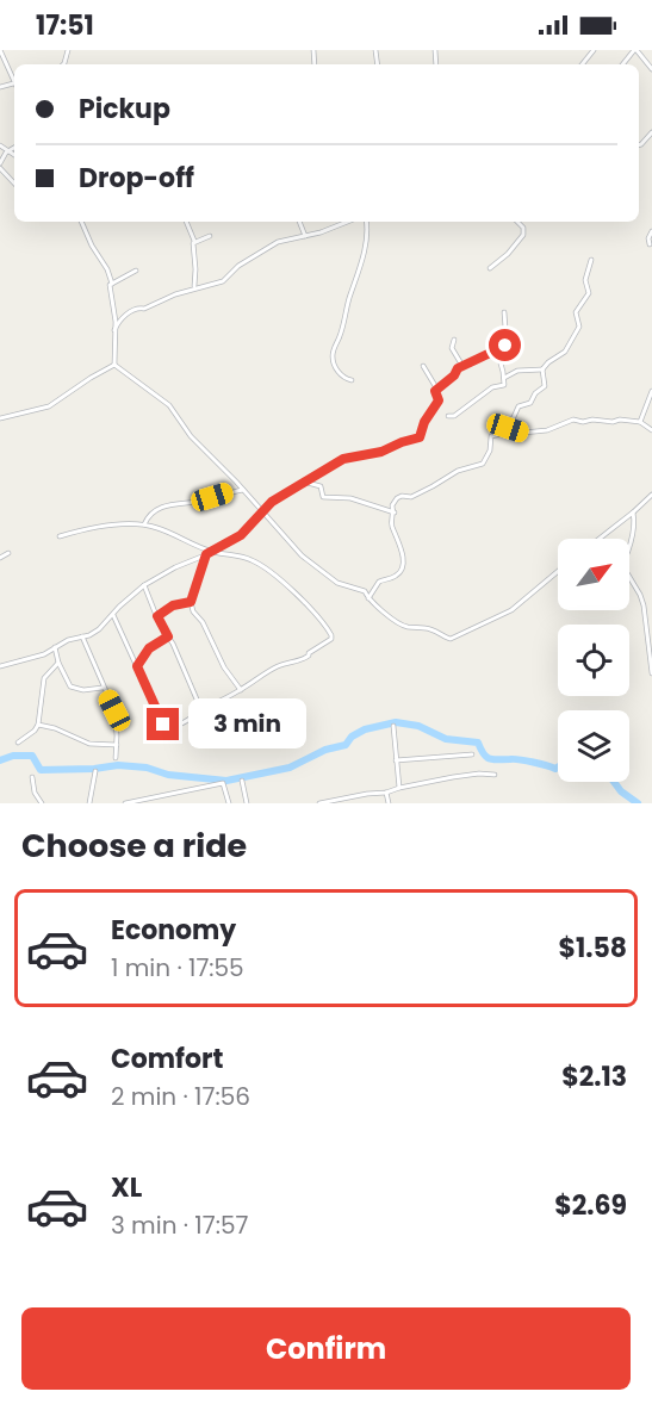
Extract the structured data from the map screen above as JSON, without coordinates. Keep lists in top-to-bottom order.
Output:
{
  "north": "top right",
  "page": {
    "status": "17:51",
    "banner": ["Pickup", "Drop-off"],
    "bubble": "3 min",
    "heading": "Choose a ride",
    "list": [
      {
        "name": "Economy",
        "note": "1 min · 17:55",
        "value": "$1.58"
      },
      {
        "name": "Comfort",
        "note": "2 min · 17:56",
        "value": "$2.13"
      },
      {
        "name": "XL",
        "note": "3 min · 17:57",
        "value": "$2.69"
      }
    ],
    "buttons": "Confirm"
  }
}
